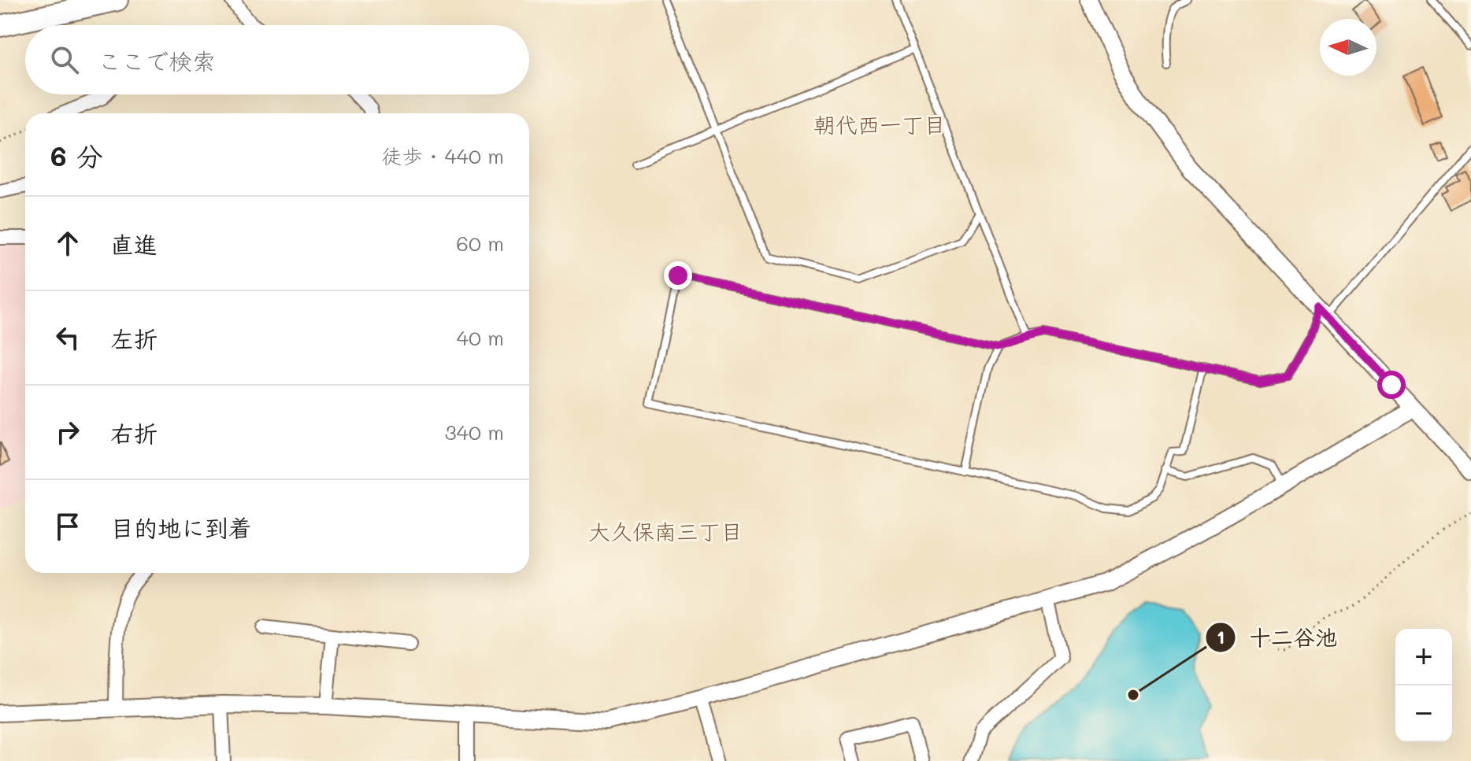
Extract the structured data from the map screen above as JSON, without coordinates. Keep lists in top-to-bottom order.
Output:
{
  "districts": ["朝代西一丁目", "大久保南三丁目"],
  "places": ["十二谷池"],
  "north": "left",
  "page": {
    "search": "ここで検索",
    "heading": ["6 分", "徒歩 · 440 m"],
    "list": [
      ["直進", "60 m"],
      ["左折", "40 m"],
      ["右折", "340 m"],
      "目的地に到着"
    ],
    "map_buttons": ["+", "−"]
  }
}
